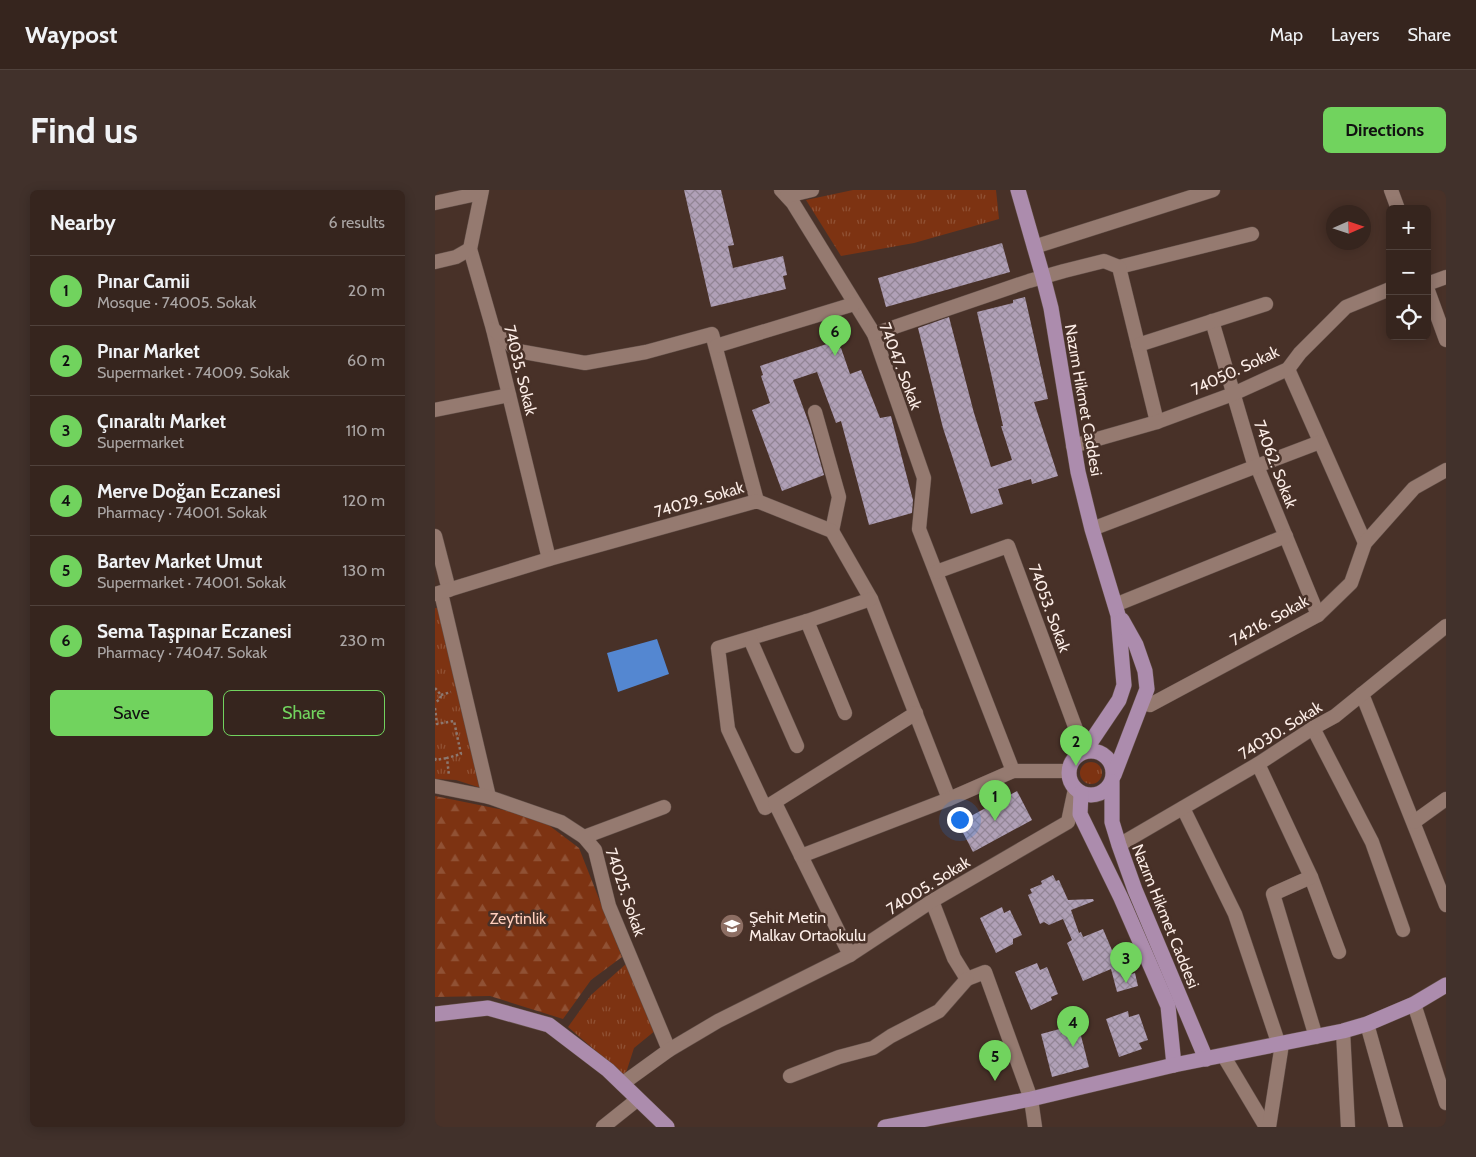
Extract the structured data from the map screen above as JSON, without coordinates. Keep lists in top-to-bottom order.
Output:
{
  "streets": {
    "main road": ["Nazım Hikmet Caddesi"],
    "street": [
      "74047. Sokak",
      "74035. Sokak",
      "74050. Sokak",
      "74062. Sokak",
      "74029. Sokak",
      "74053. Sokak",
      "74216. Sokak",
      "74030. Sokak",
      "74005. Sokak",
      "74025. Sokak"
    ]
  },
  "crossings": [
    ["74047. Sokak", "74053. Sokak"],
    ["74035. Sokak", "74029. Sokak"],
    ["74050. Sokak", "Nazım Hikmet Caddesi"],
    ["74050. Sokak", "74062. Sokak"],
    ["Nazım Hikmet Caddesi", "74053. Sokak"],
    ["Nazım Hikmet Caddesi", "74216. Sokak"],
    ["Nazım Hikmet Caddesi", "74030. Sokak"],
    ["Nazım Hikmet Caddesi", "74005. Sokak"],
    ["74062. Sokak", "74216. Sokak"],
    ["74053. Sokak", "74005. Sokak"],
    ["74005. Sokak", "74025. Sokak"]
  ],
  "parks": ["Zeytinlik"],
  "places": {
    "school or university": ["Şehit Metin Malkav Ortaokulu"]
  },
  "north": "right",
  "page": {
    "header": "Waypost",
    "nav": ["Map", "Layers", "Share"],
    "buttons": [
      "Directions",
      ["Save", "Share"]
    ],
    "title": "Find us",
    "heading": ["Nearby", "6 results"],
    "map_buttons": ["+", "−"],
    "list": [
      {
        "mark": "1",
        "name": "Pınar Camii",
        "note": "Mosque · 74005. Sokak",
        "value": "20 m"
      },
      {
        "mark": "2",
        "name": "Pınar Market",
        "note": "Supermarket · 74009. Sokak",
        "value": "60 m"
      },
      {
        "mark": "3",
        "name": "Çınaraltı Market",
        "note": "Supermarket",
        "value": "110 m"
      },
      {
        "mark": "4",
        "name": "Merve Doğan Eczanesi",
        "note": "Pharmacy · 74001. Sokak",
        "value": "120 m"
      },
      {
        "mark": "5",
        "name": "Bartev Market Umut",
        "note": "Supermarket · 74001. Sokak",
        "value": "130 m"
      },
      {
        "mark": "6",
        "name": "Sema Taşpınar Eczanesi",
        "note": "Pharmacy · 74047. Sokak",
        "value": "230 m"
      }
    ],
    "pins": [
      "6",
      "2",
      "1",
      "3",
      "4",
      "5"
    ]
  }
}
